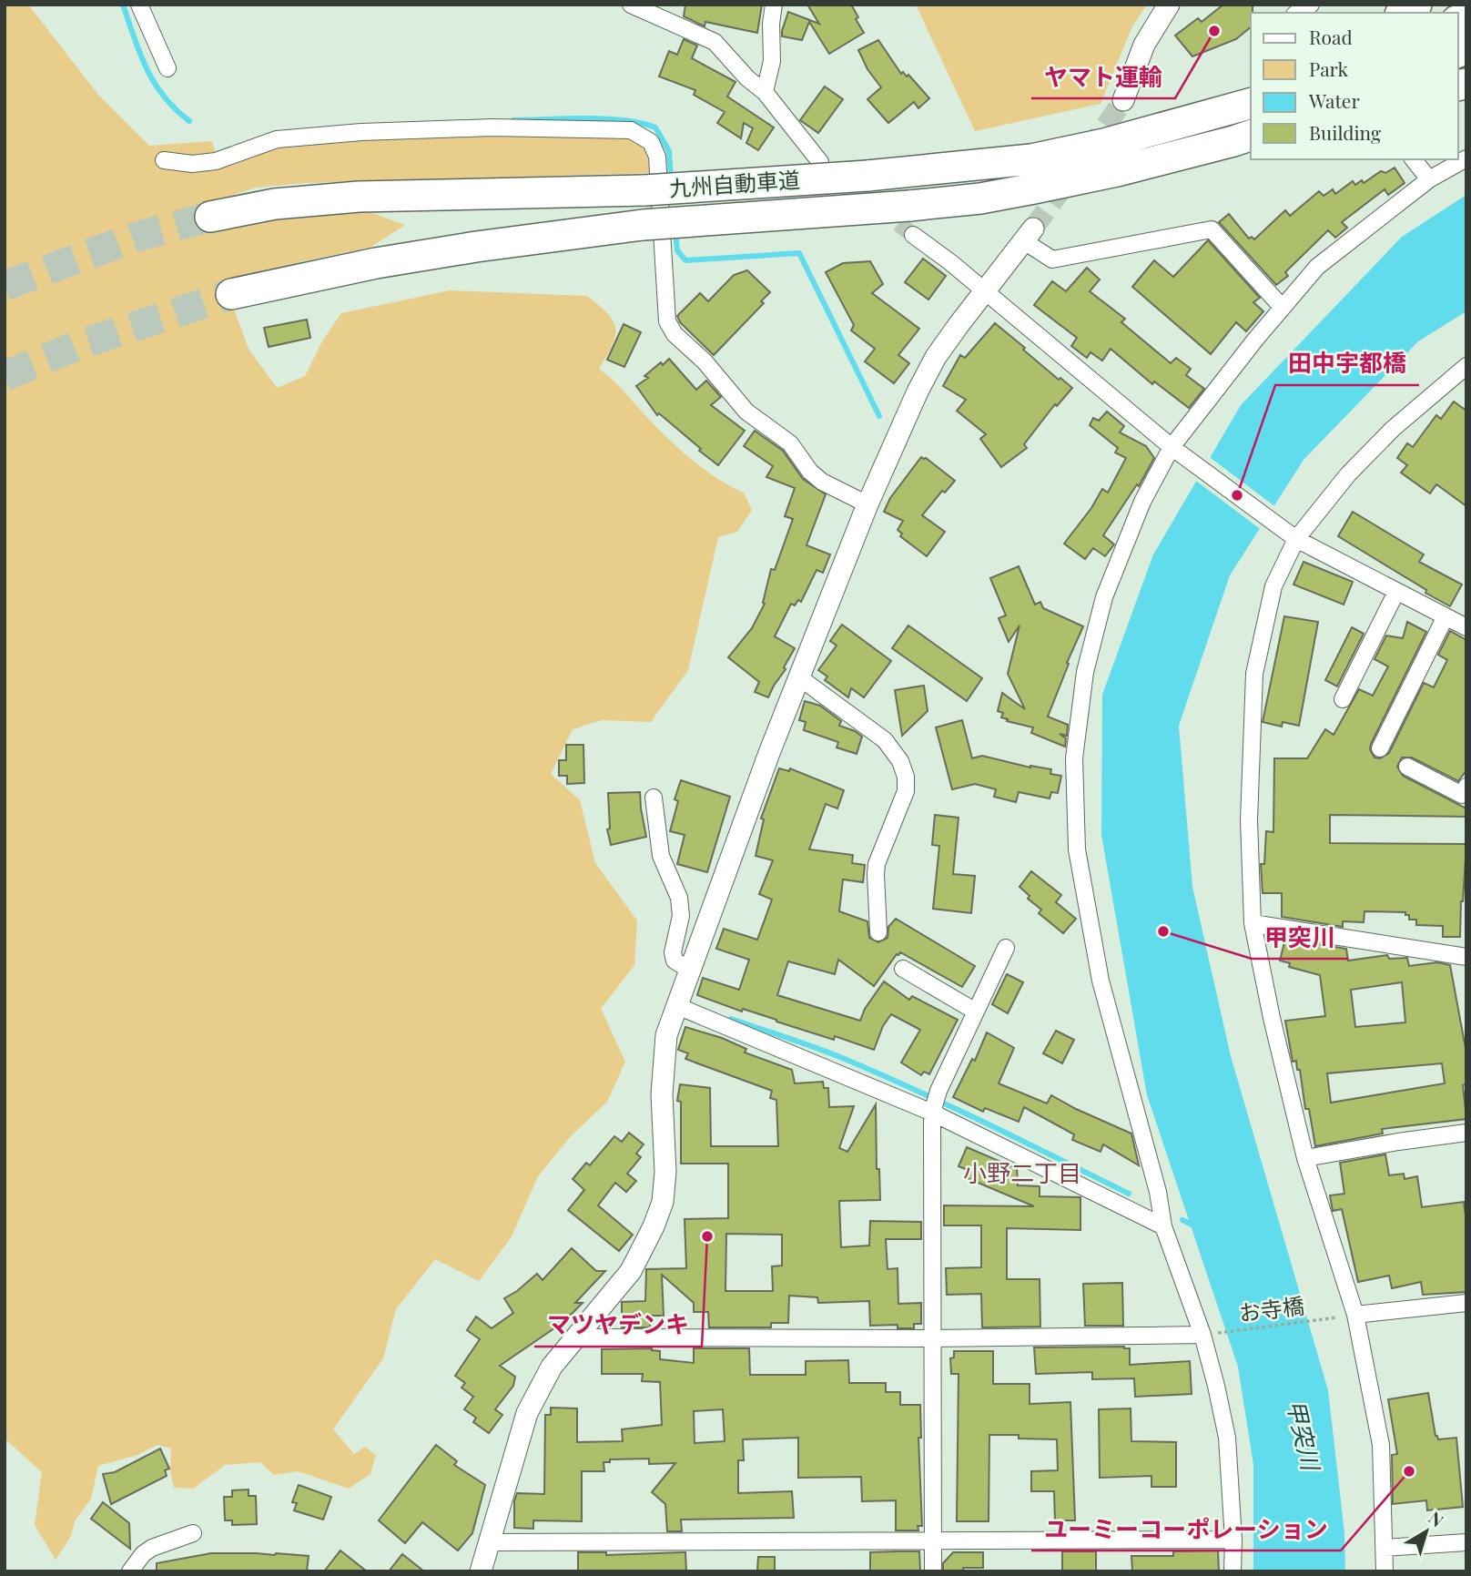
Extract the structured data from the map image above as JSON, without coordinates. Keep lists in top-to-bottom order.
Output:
{
  "streets": {
    "highway": ["九州自動車道"],
    "path": ["お寺橋"]
  },
  "districts": ["小野二丁目"],
  "water": ["甲突川"],
  "places": [
    "ヤマト運輸",
    "田中宇都橋",
    "甲突川",
    "マツヤデンキ",
    "ユーミーコーポレーション"
  ],
  "legend": [
    "Road",
    "Park",
    "Water",
    "Building"
  ],
  "north": "top right"
}
